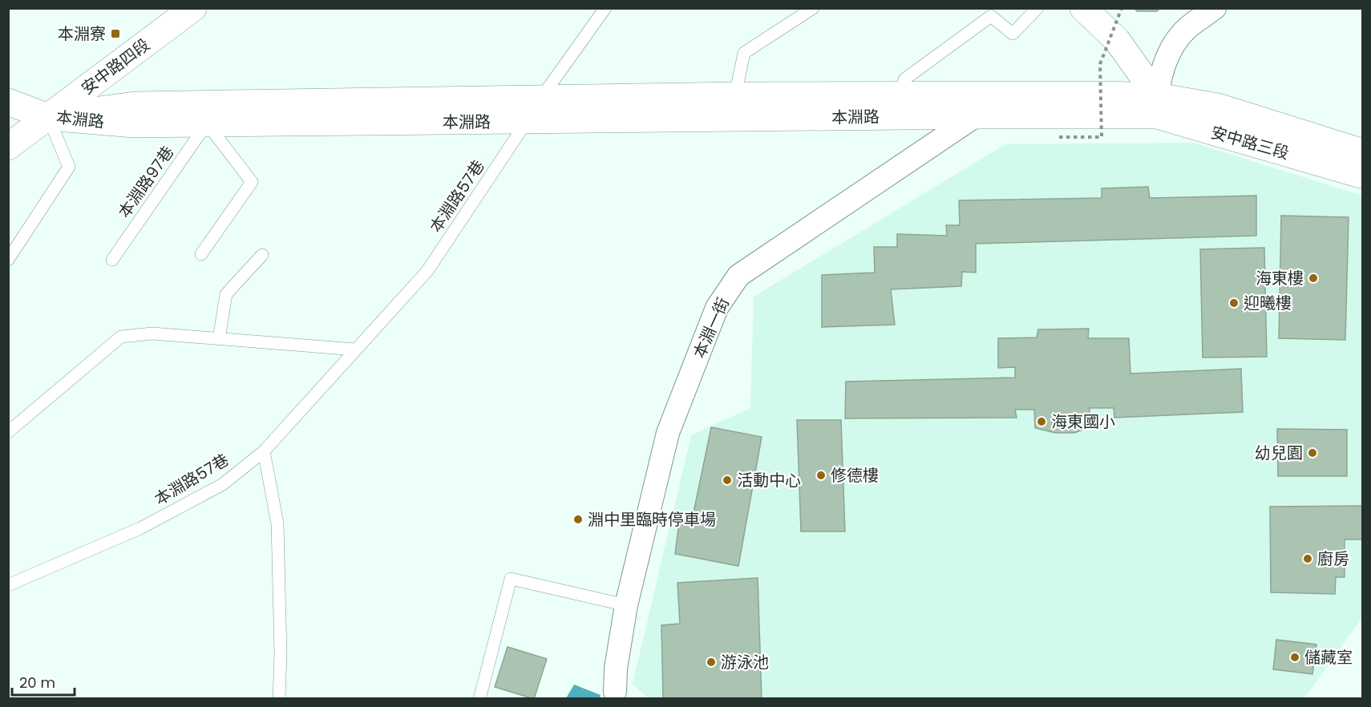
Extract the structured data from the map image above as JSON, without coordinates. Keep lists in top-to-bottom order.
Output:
{
  "streets": {
    "street": [
      "安中路四段",
      "本淵路",
      "安中路三段",
      "本淵一街"
    ],
    "lane": ["本淵路97巷", "本淵路57巷"]
  },
  "crossings": [
    ["安中路四段", "本淵路"],
    ["本淵路", "安中路三段"],
    ["本淵路", "本淵路97巷"],
    ["本淵路", "本淵路57巷"],
    ["本淵路", "本淵一街"]
  ],
  "places": {
    "transit": ["本淵寮"],
    "other": [
      "海東樓",
      "迎曦樓",
      "海東國小",
      "幼兒園",
      "修德樓",
      "活動中心",
      "淵中里臨時停車場",
      "廚房",
      "儲藏室",
      "游泳池"
    ]
  },
  "scale_bar": "20 m"
}
